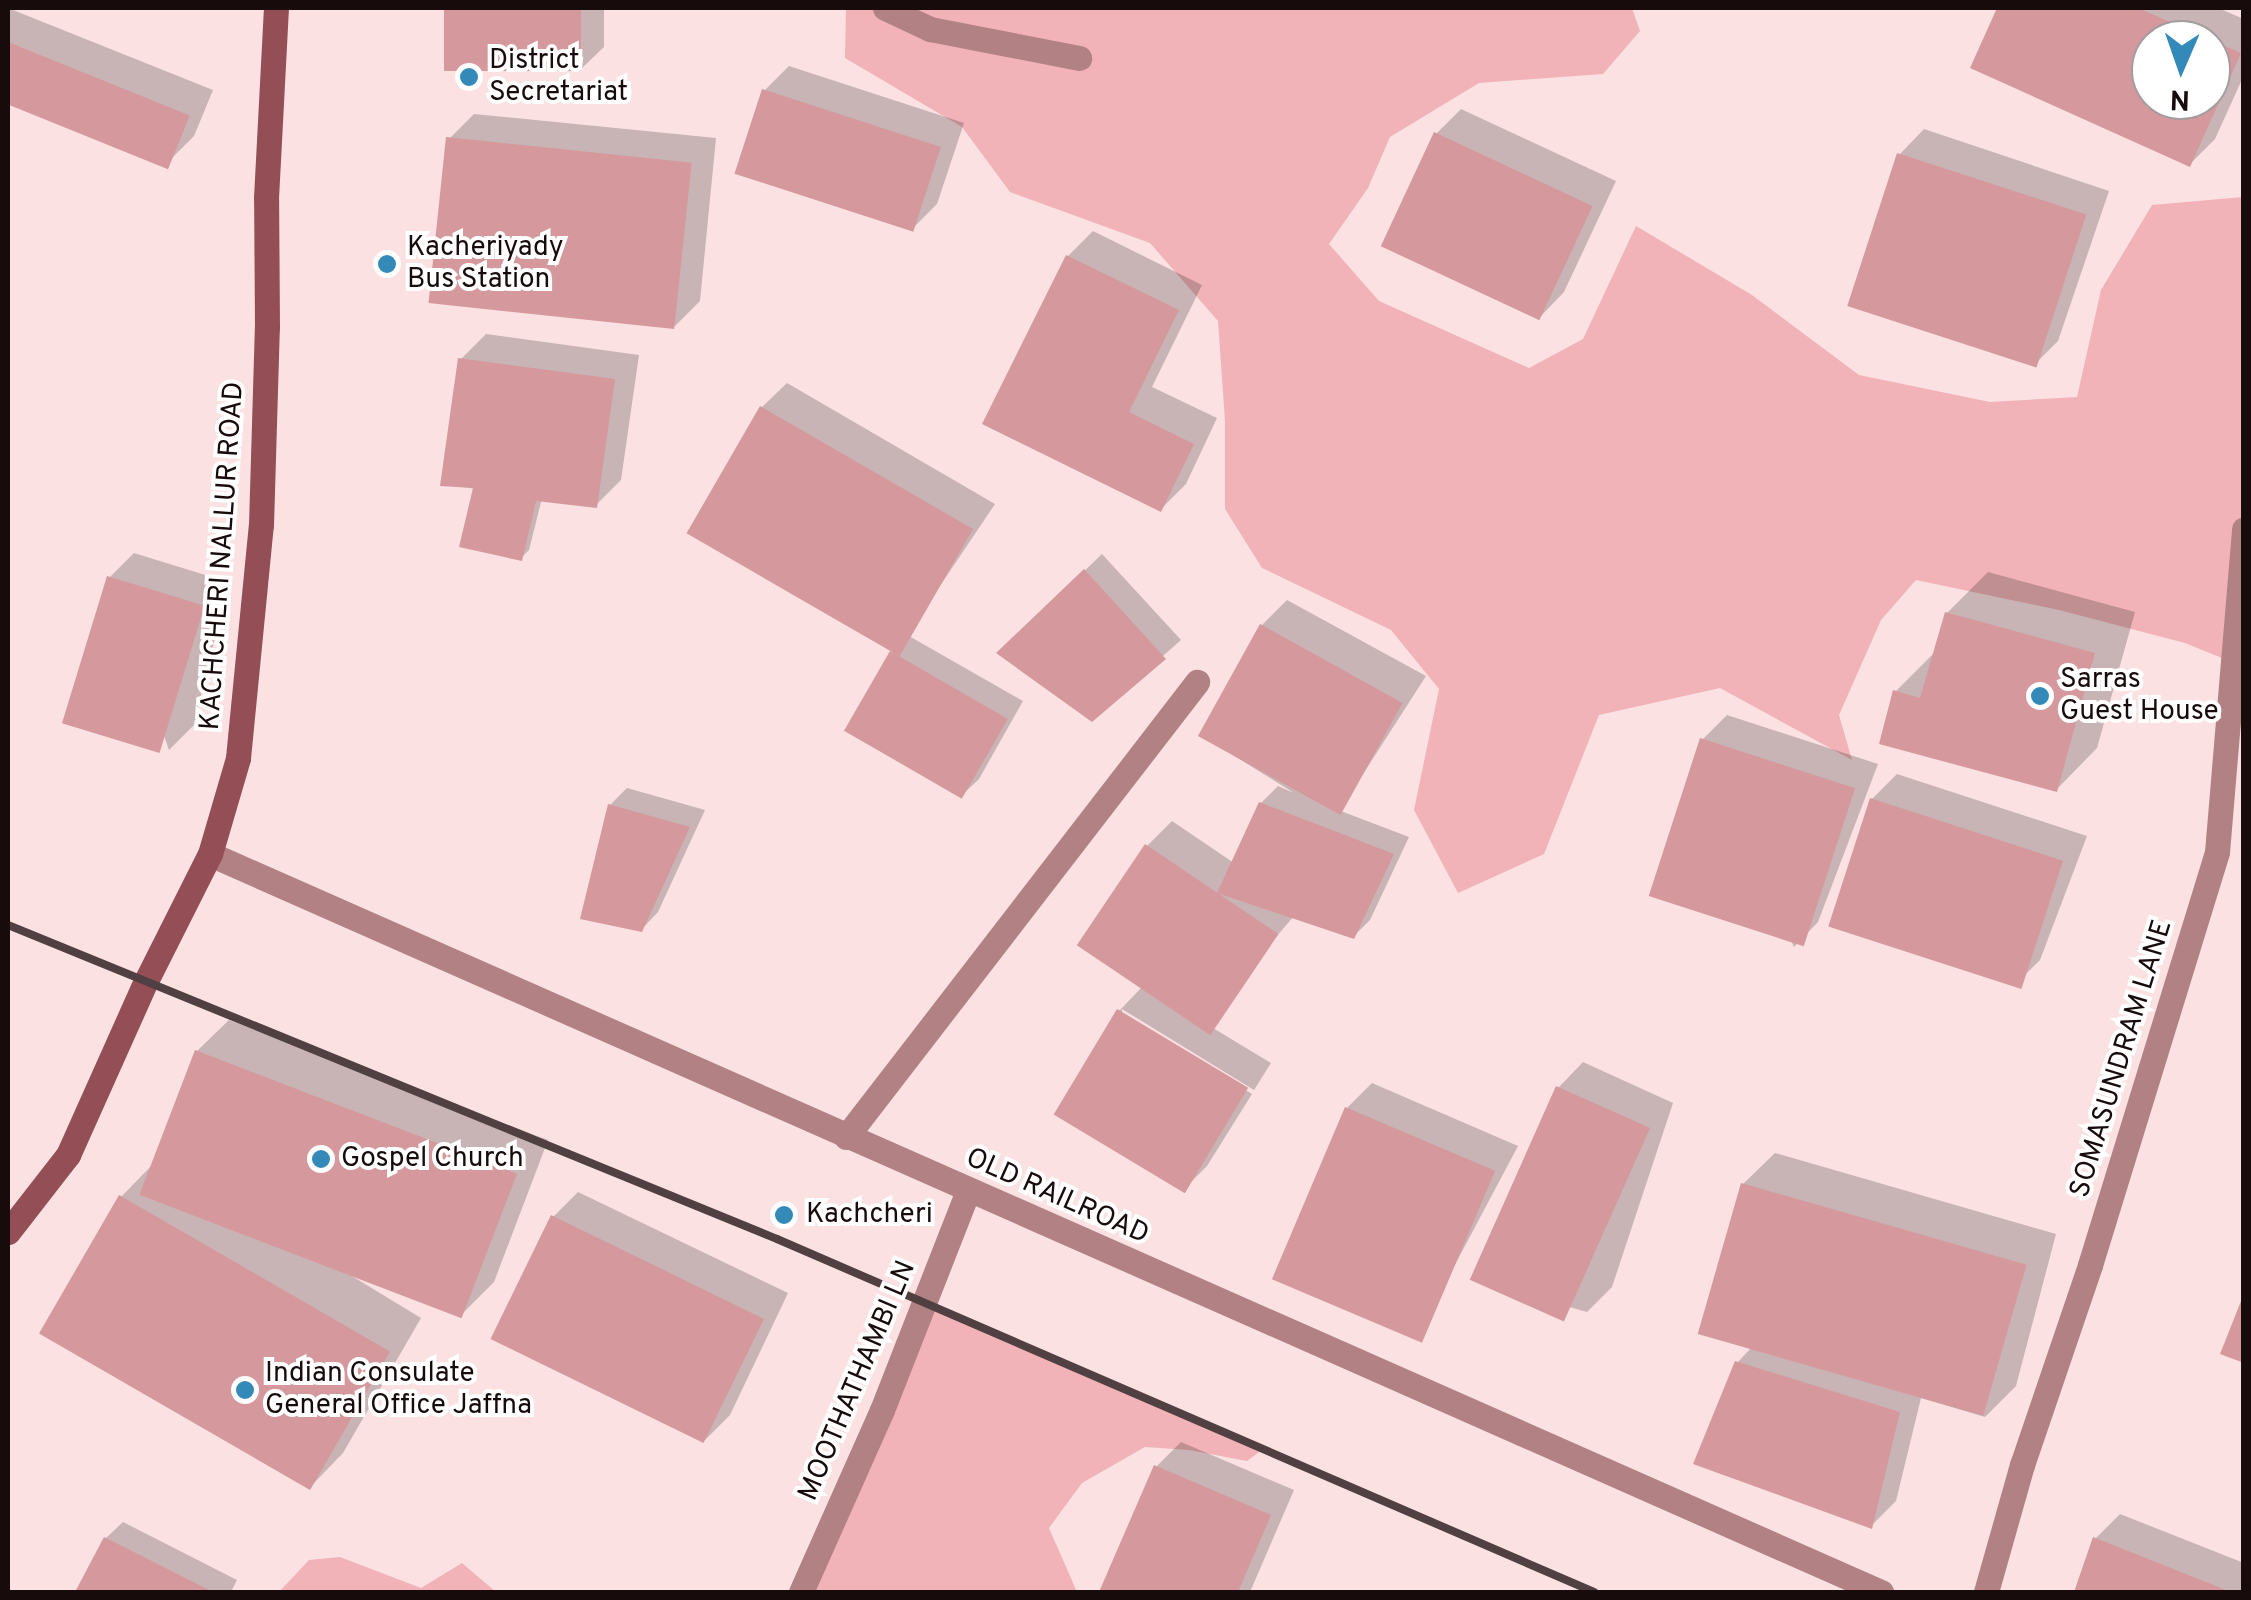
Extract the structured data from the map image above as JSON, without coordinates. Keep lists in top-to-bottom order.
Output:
{
  "streets": {
    "street": [
      "KACHCHERI NALLUR ROAD",
      "SOMASUNDRAM LANE",
      "OLD RAILROAD",
      "MOOTHATHAMBI LN"
    ]
  },
  "crossings": [
    ["KACHCHERI NALLUR ROAD", "OLD RAILROAD"],
    ["OLD RAILROAD", "MOOTHATHAMBI LN"]
  ],
  "places": [
    "District Secretariat",
    "Kacheriyady Bus Station",
    "Sarras Guest House",
    "Gospel Church",
    "Kachcheri",
    "Indian Consulate General Office Jaffna"
  ],
  "north": "bottom"
}
